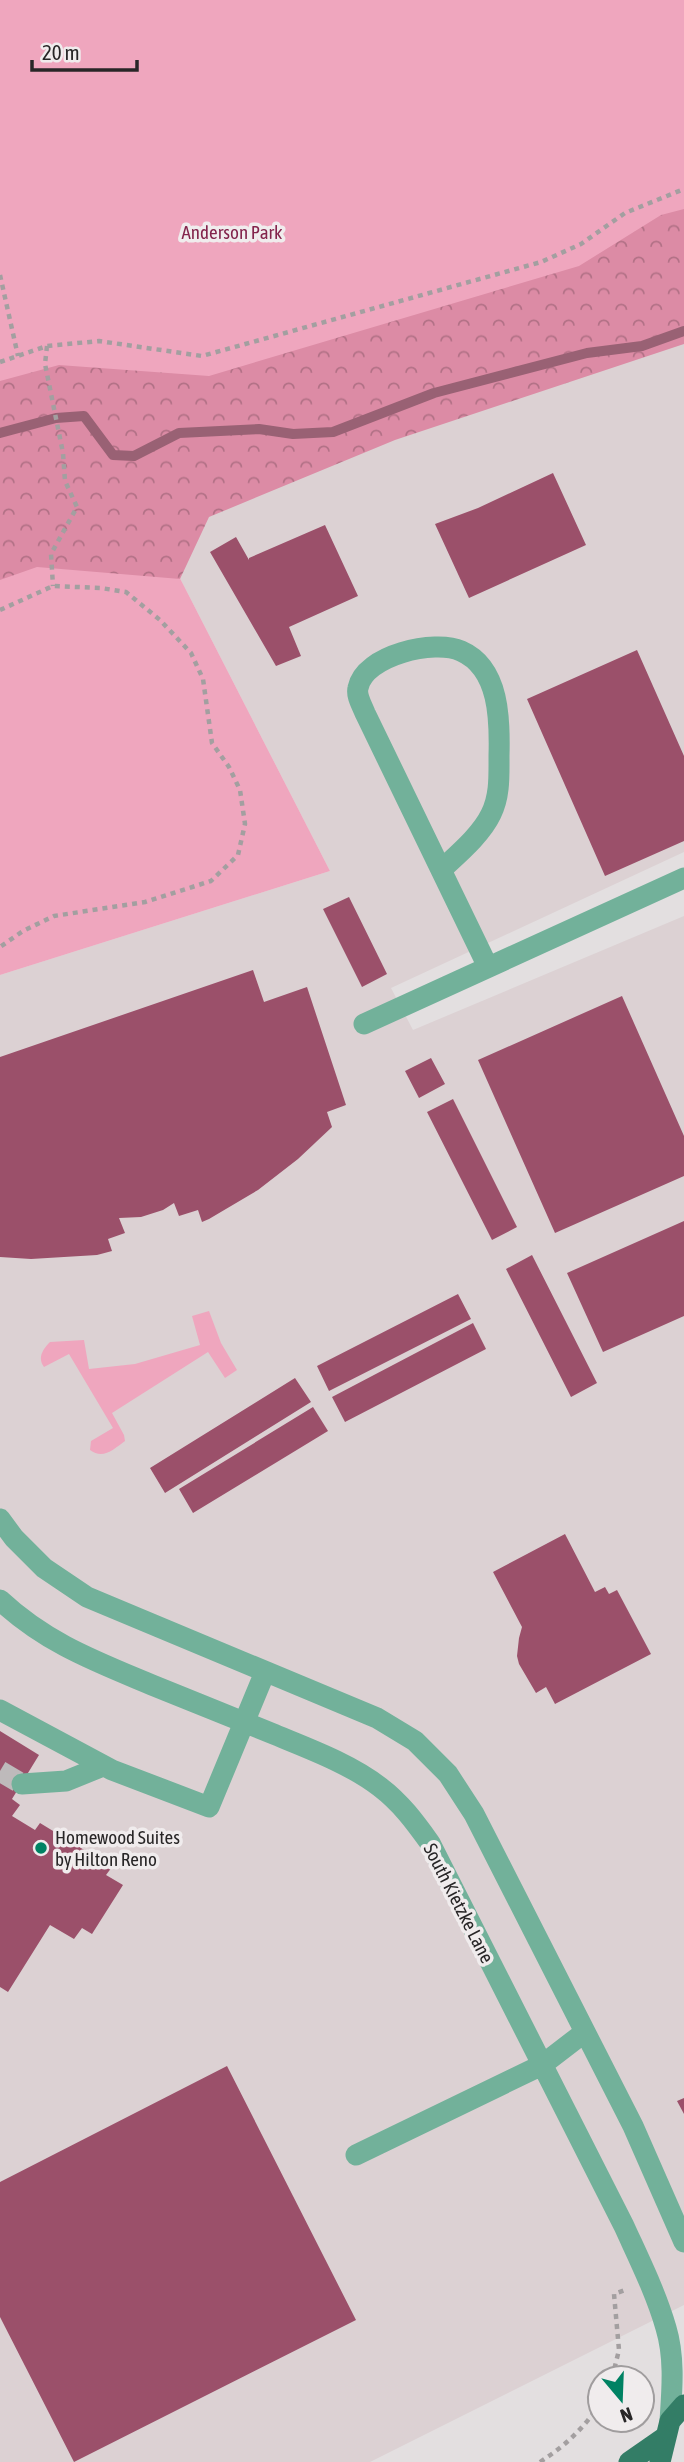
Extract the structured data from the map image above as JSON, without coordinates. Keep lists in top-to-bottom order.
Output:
{
  "streets": {
    "street": ["South Kietzke Lane"]
  },
  "parks": ["Anderson Park"],
  "places": ["Homewood Suites by Hilton Reno"],
  "scale_bar": "20 m",
  "north": "bottom"
}
